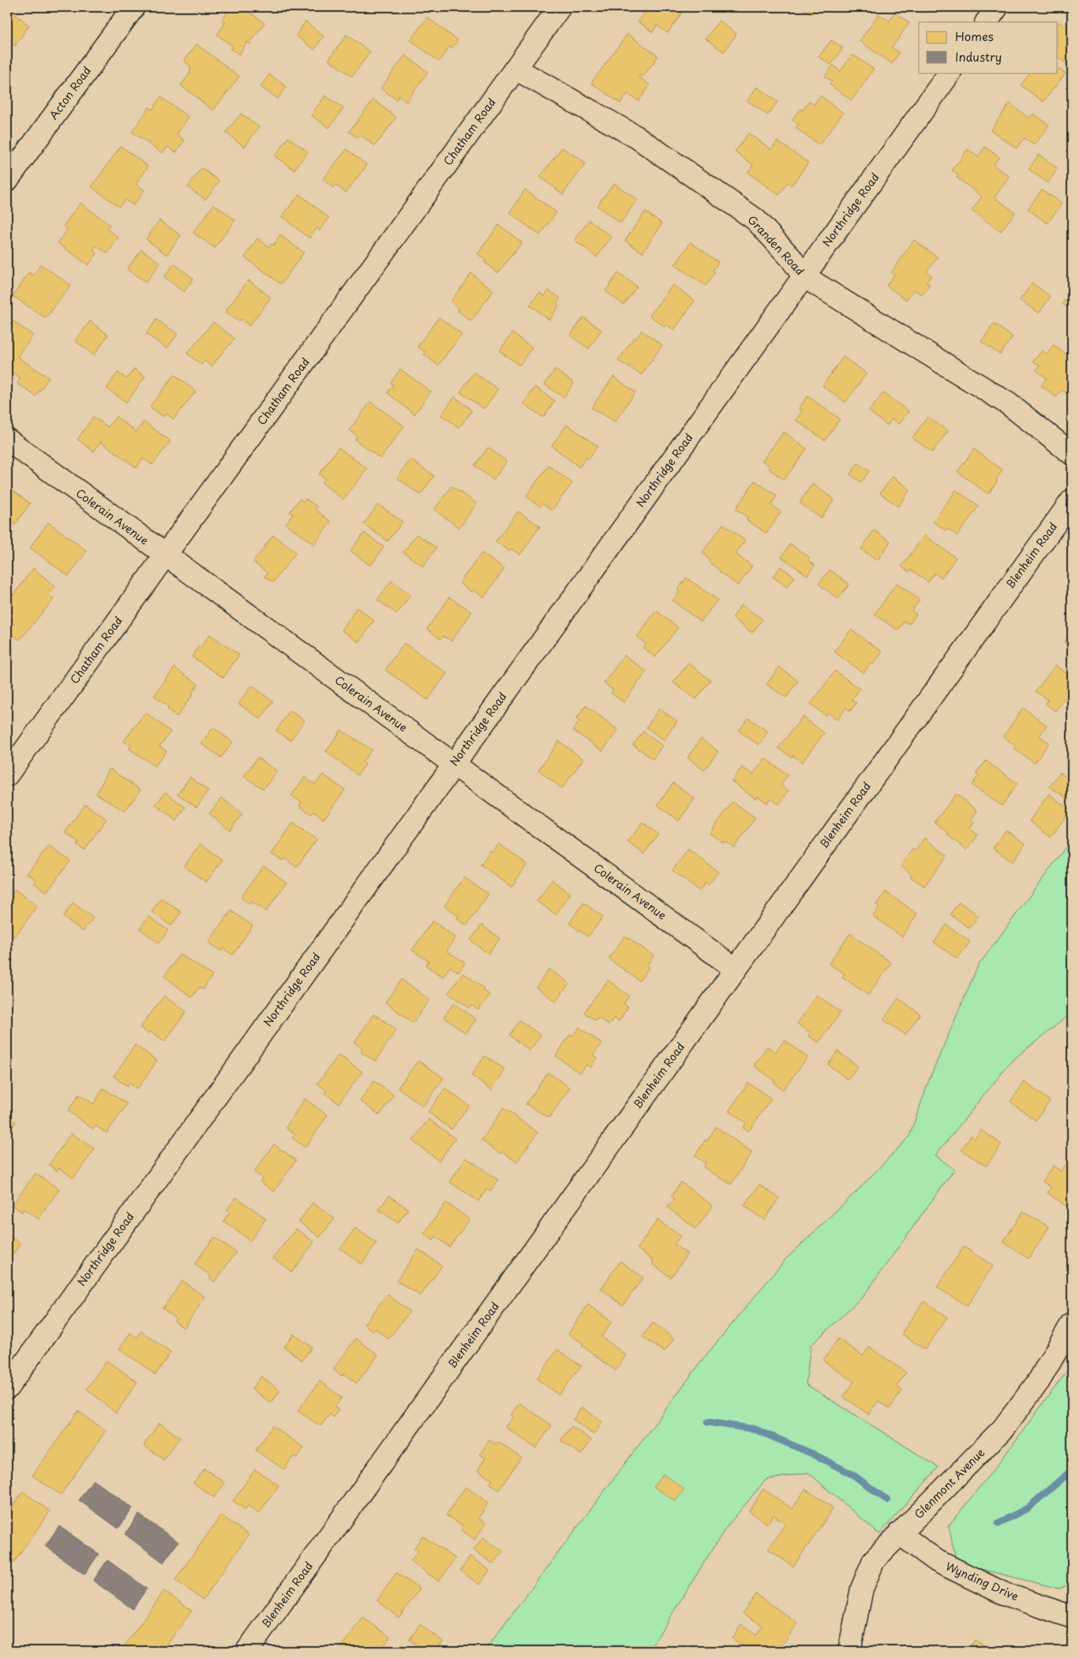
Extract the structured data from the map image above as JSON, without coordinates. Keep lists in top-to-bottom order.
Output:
{
  "streets": {
    "street": [
      "Acton Road",
      "Chatham Road",
      "Northridge Road",
      "Granden Road",
      "Colerain Avenue",
      "Blenheim Road",
      "Glenmont Avenue",
      "Wynding Drive"
    ]
  },
  "crossings": [
    ["Chatham Road", "Granden Road"],
    ["Chatham Road", "Colerain Avenue"],
    ["Northridge Road", "Granden Road"],
    ["Northridge Road", "Colerain Avenue"],
    ["Colerain Avenue", "Blenheim Road"],
    ["Glenmont Avenue", "Wynding Drive"]
  ],
  "legend": ["Homes", "Industry"]
}
